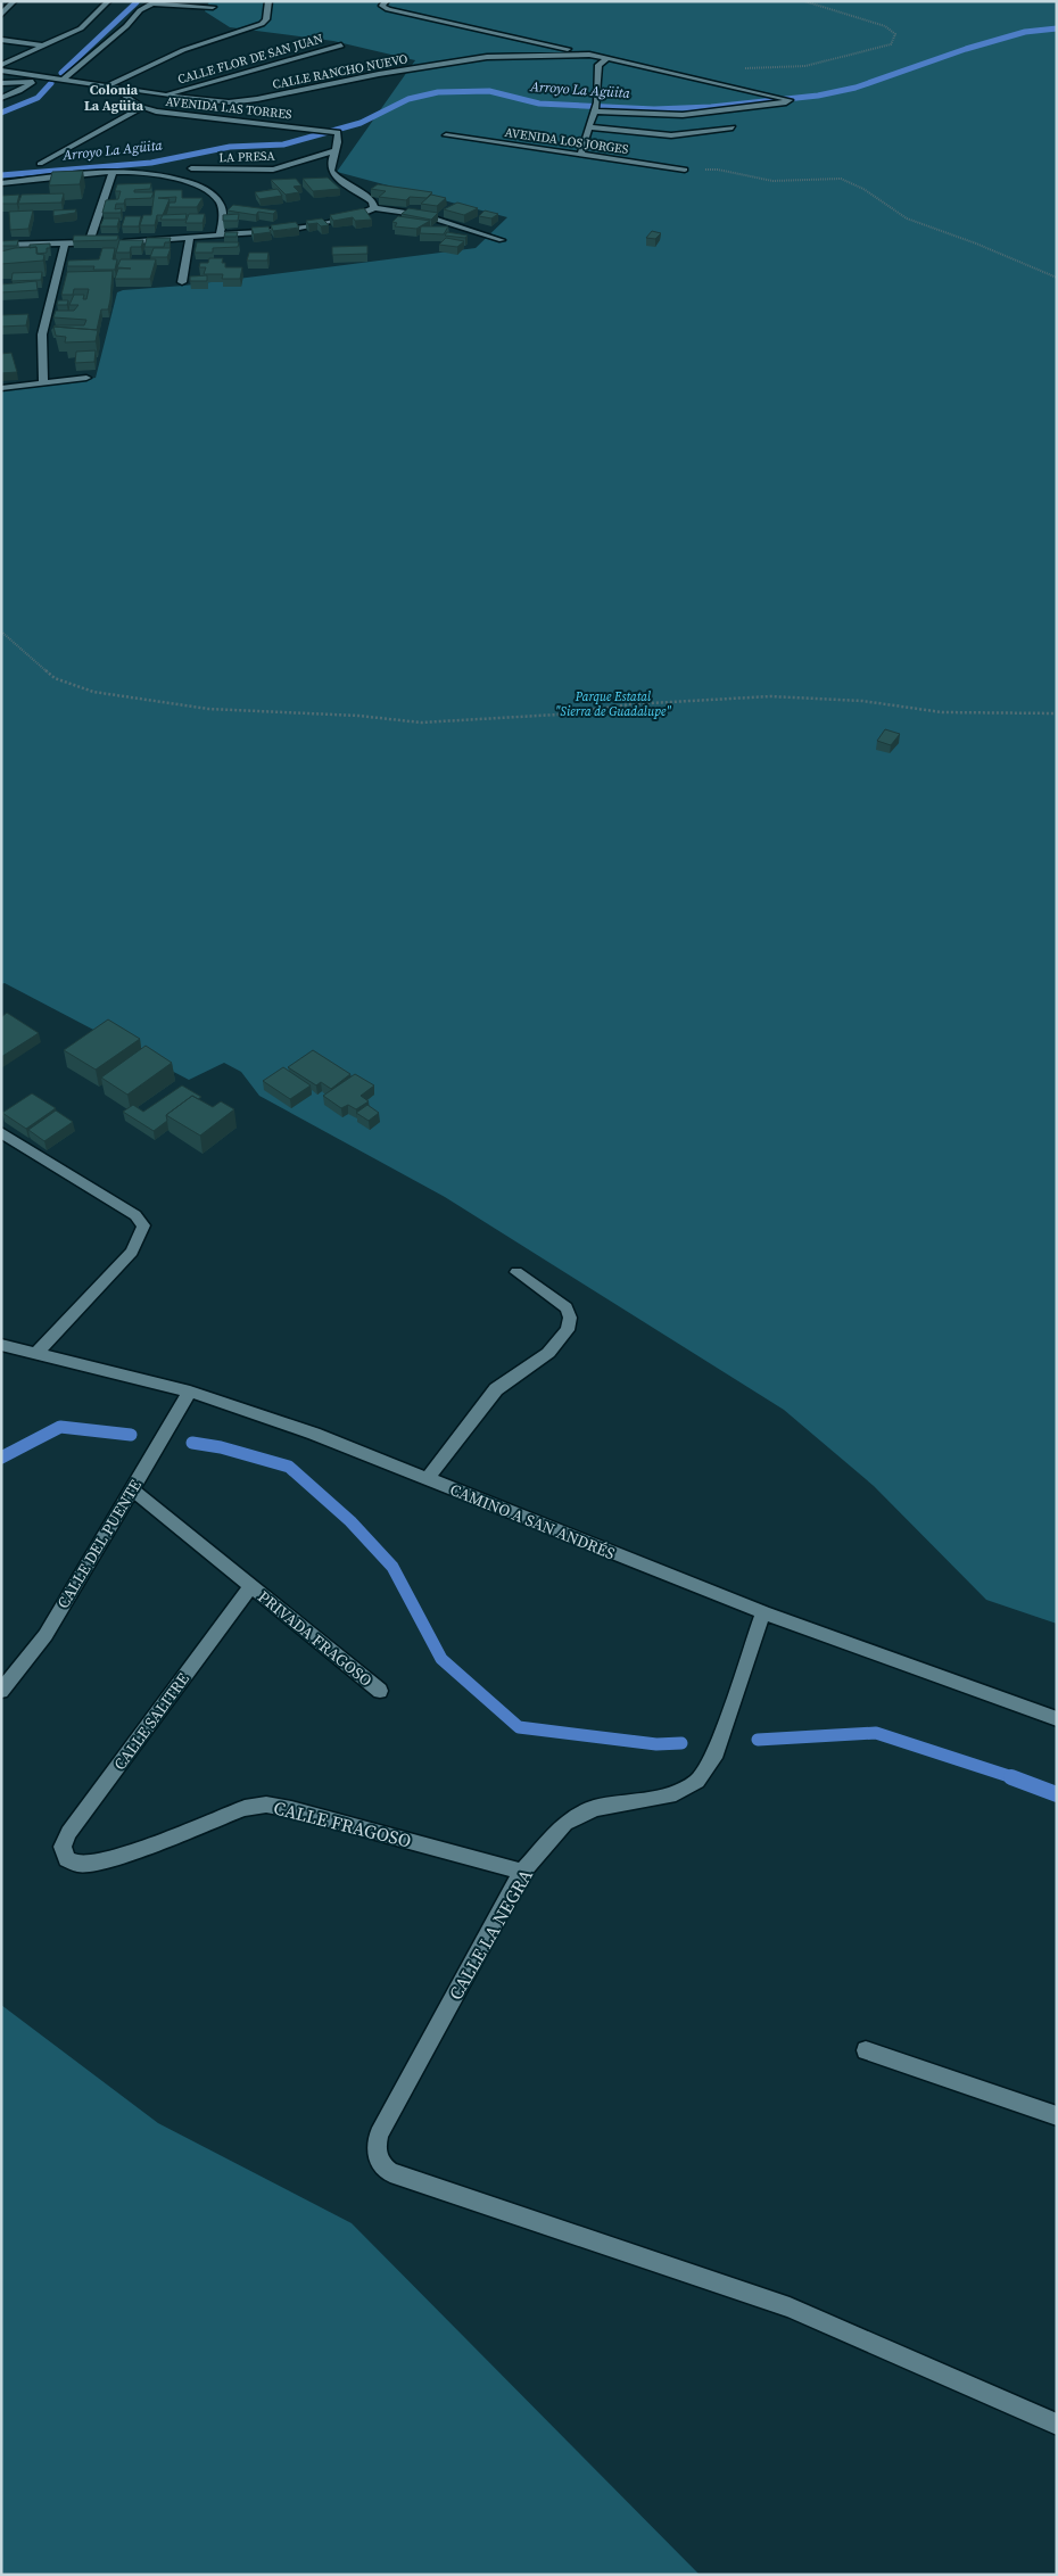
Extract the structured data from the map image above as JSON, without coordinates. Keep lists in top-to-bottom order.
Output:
{
  "streets": {
    "street": [
      "CALLE FLOR DE SAN JUAN",
      "CALLE RANCHO NUEVO",
      "AVENIDA LAS TORRES",
      "AVENIDA LOS JORGES",
      "LA PRESA",
      "CAMINO A SAN ANDRÉS",
      "CALLE DEL PUENTE",
      "PRIVADA FRAGOSO",
      "CALLE SALITRE",
      "CALLE FRAGOSO",
      "CALLE LA NEGRA"
    ]
  },
  "crossings": [
    ["CALLE FLOR DE SAN JUAN", "CALLE RANCHO NUEVO"],
    ["CALLE RANCHO NUEVO", "AVENIDA LAS TORRES"],
    ["AVENIDA LAS TORRES", "LA PRESA"],
    ["CAMINO A SAN ANDRÉS", "CALLE DEL PUENTE"],
    ["CAMINO A SAN ANDRÉS", "CALLE LA NEGRA"],
    ["CALLE DEL PUENTE", "PRIVADA FRAGOSO"],
    ["PRIVADA FRAGOSO", "CALLE SALITRE"],
    ["CALLE SALITRE", "CALLE FRAGOSO"],
    ["CALLE FRAGOSO", "CALLE LA NEGRA"]
  ],
  "districts": ["Colonia La Agüita"],
  "water": ["Arroyo La Agüita"],
  "parks": ["Parque Estatal \"Sierra de Guadalupe\""]
}
